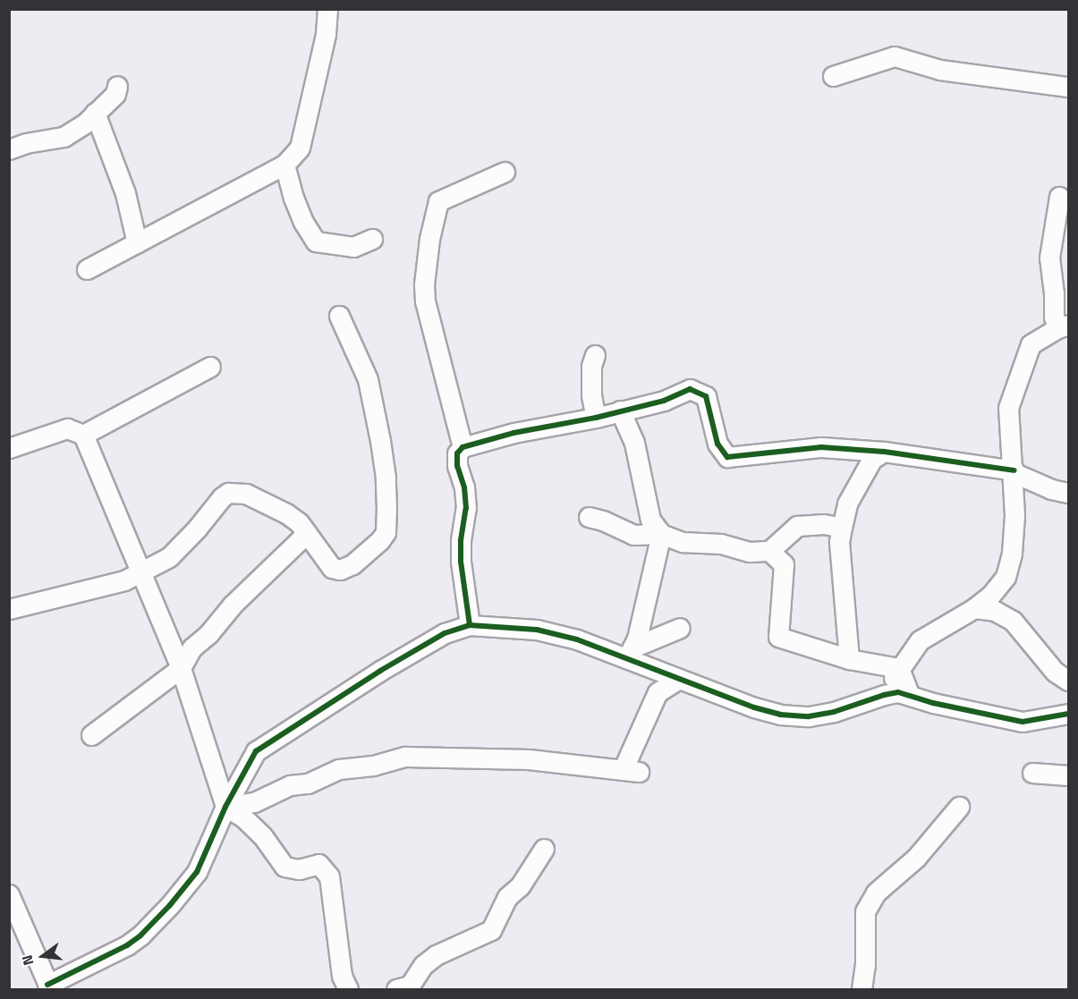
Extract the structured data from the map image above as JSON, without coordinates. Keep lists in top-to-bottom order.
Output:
{
  "north": "left"
}
